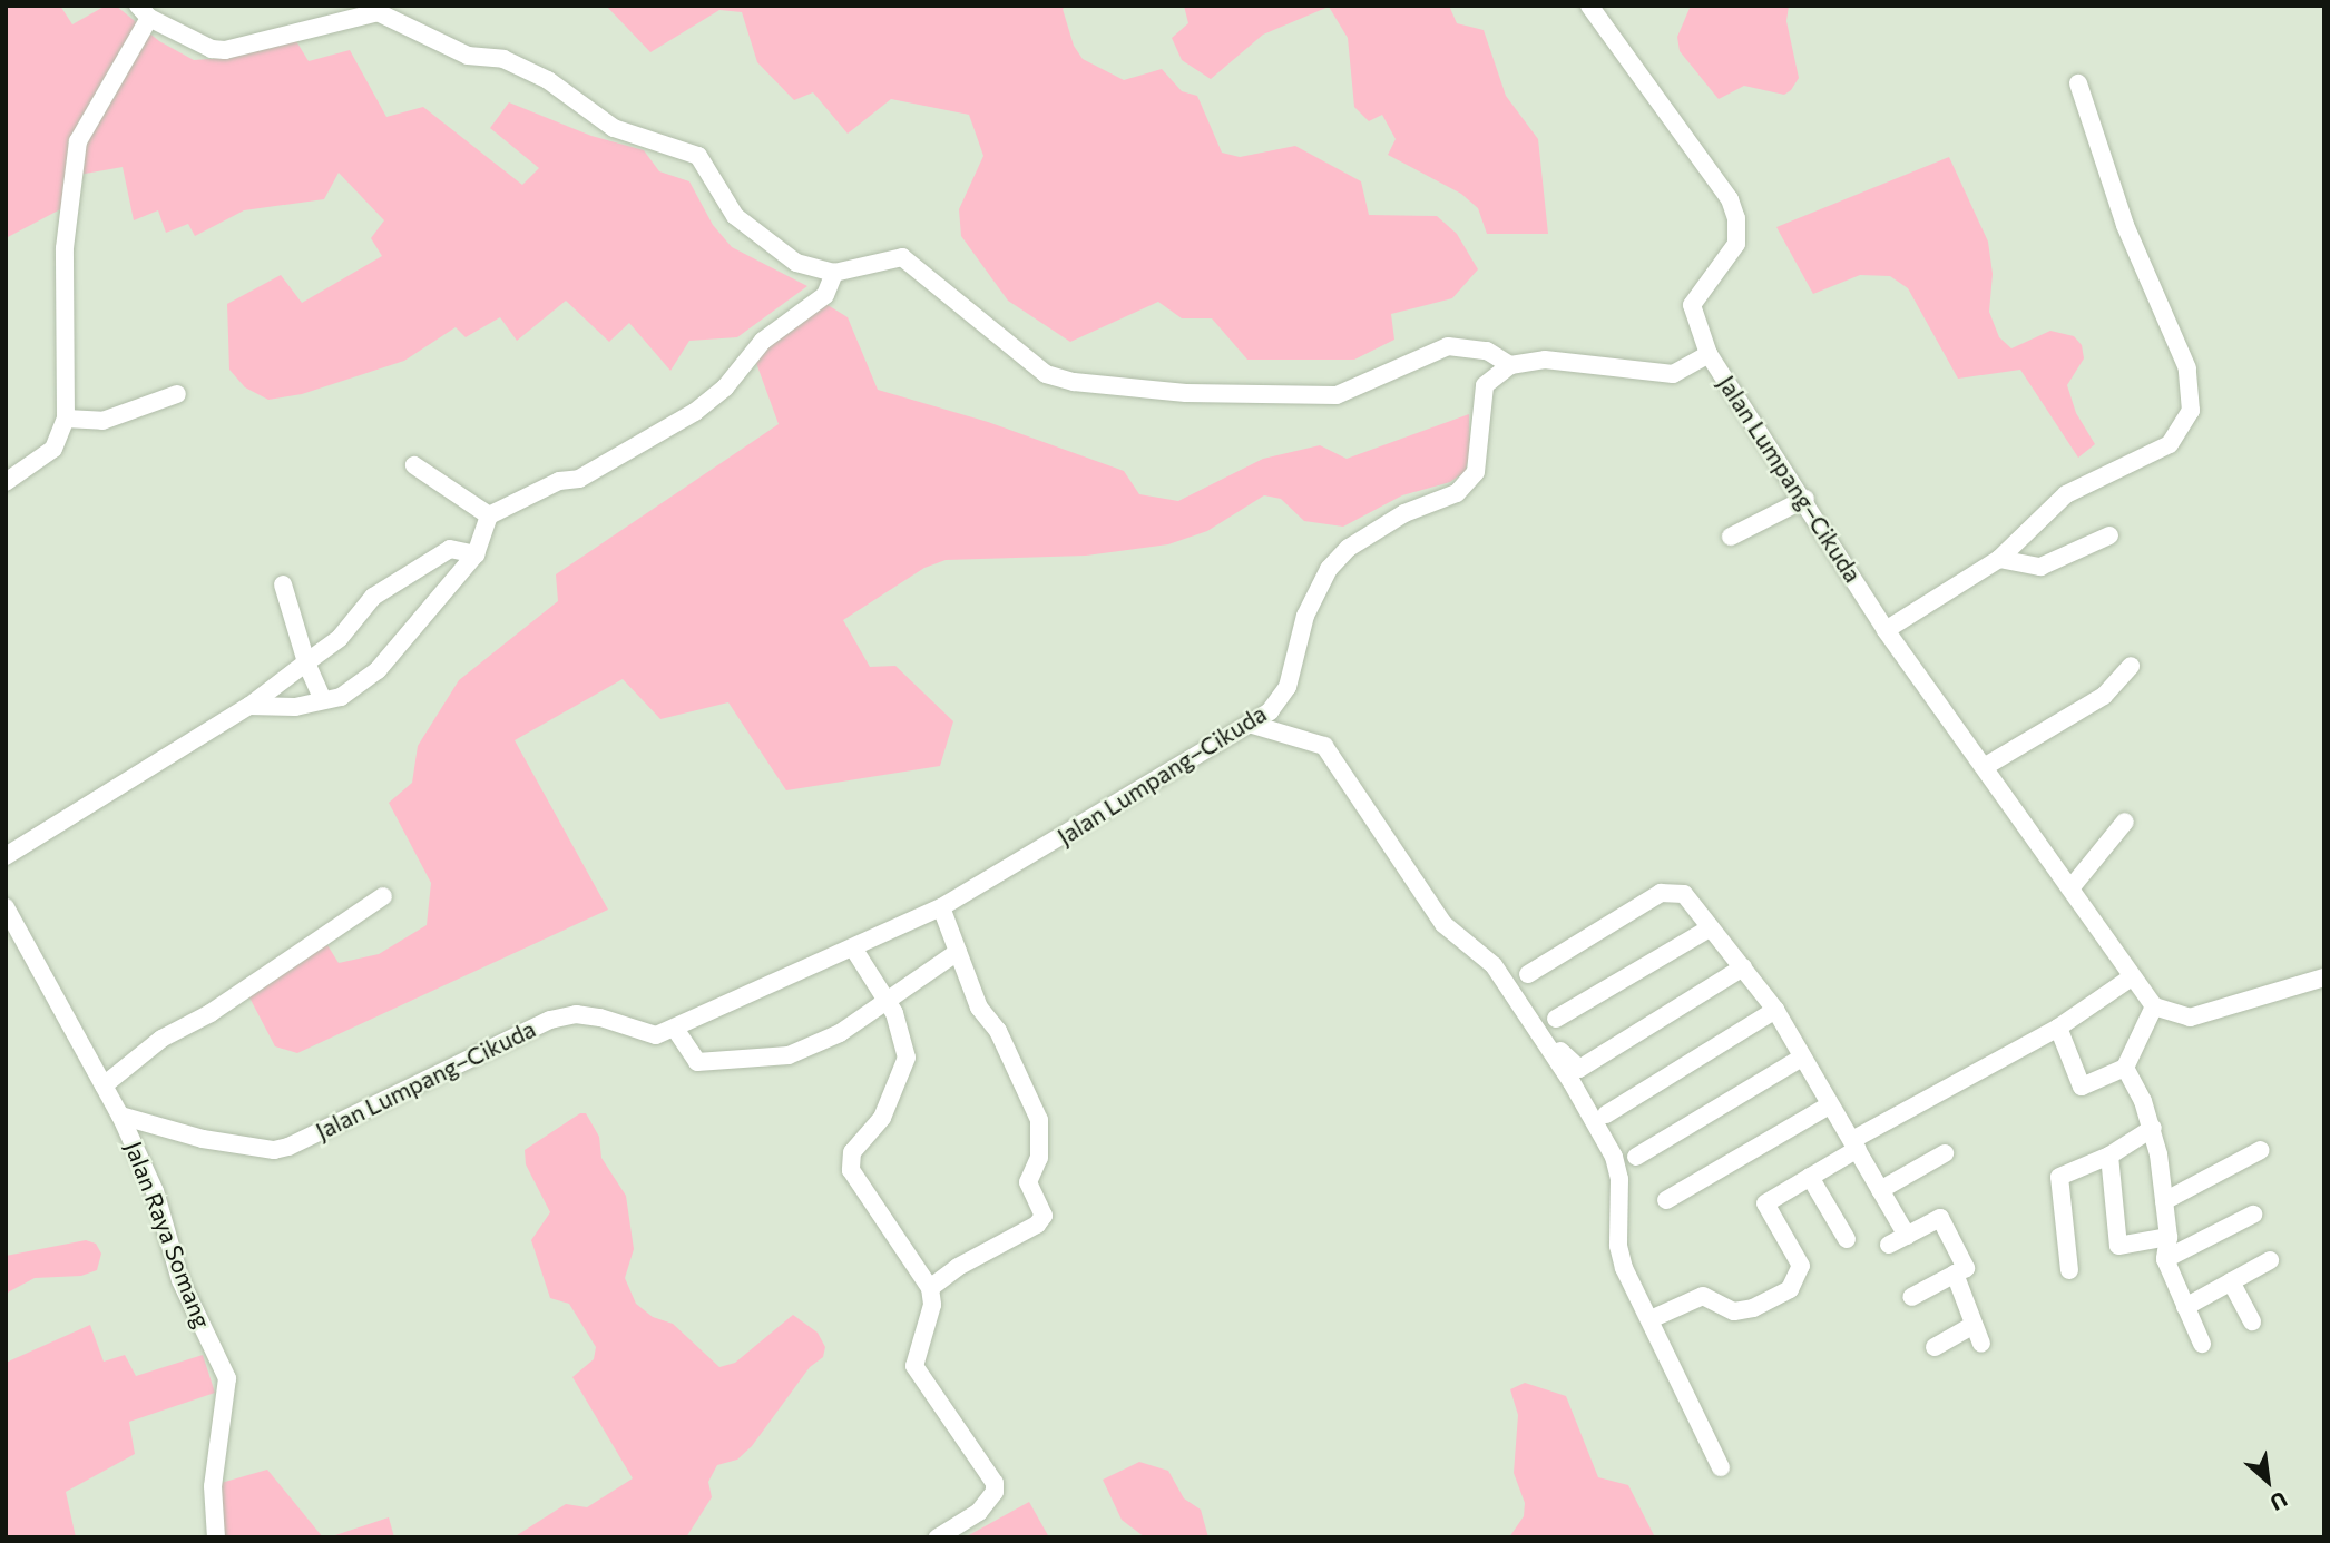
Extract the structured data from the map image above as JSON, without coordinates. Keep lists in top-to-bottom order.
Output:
{
  "streets": {
    "street": ["Jalan Lumpang–Cikuda", "Jalan Raya Somang"]
  },
  "crossings": [
    ["Jalan Lumpang–Cikuda", "Jalan Raya Somang"]
  ],
  "north": "bottom right"
}
